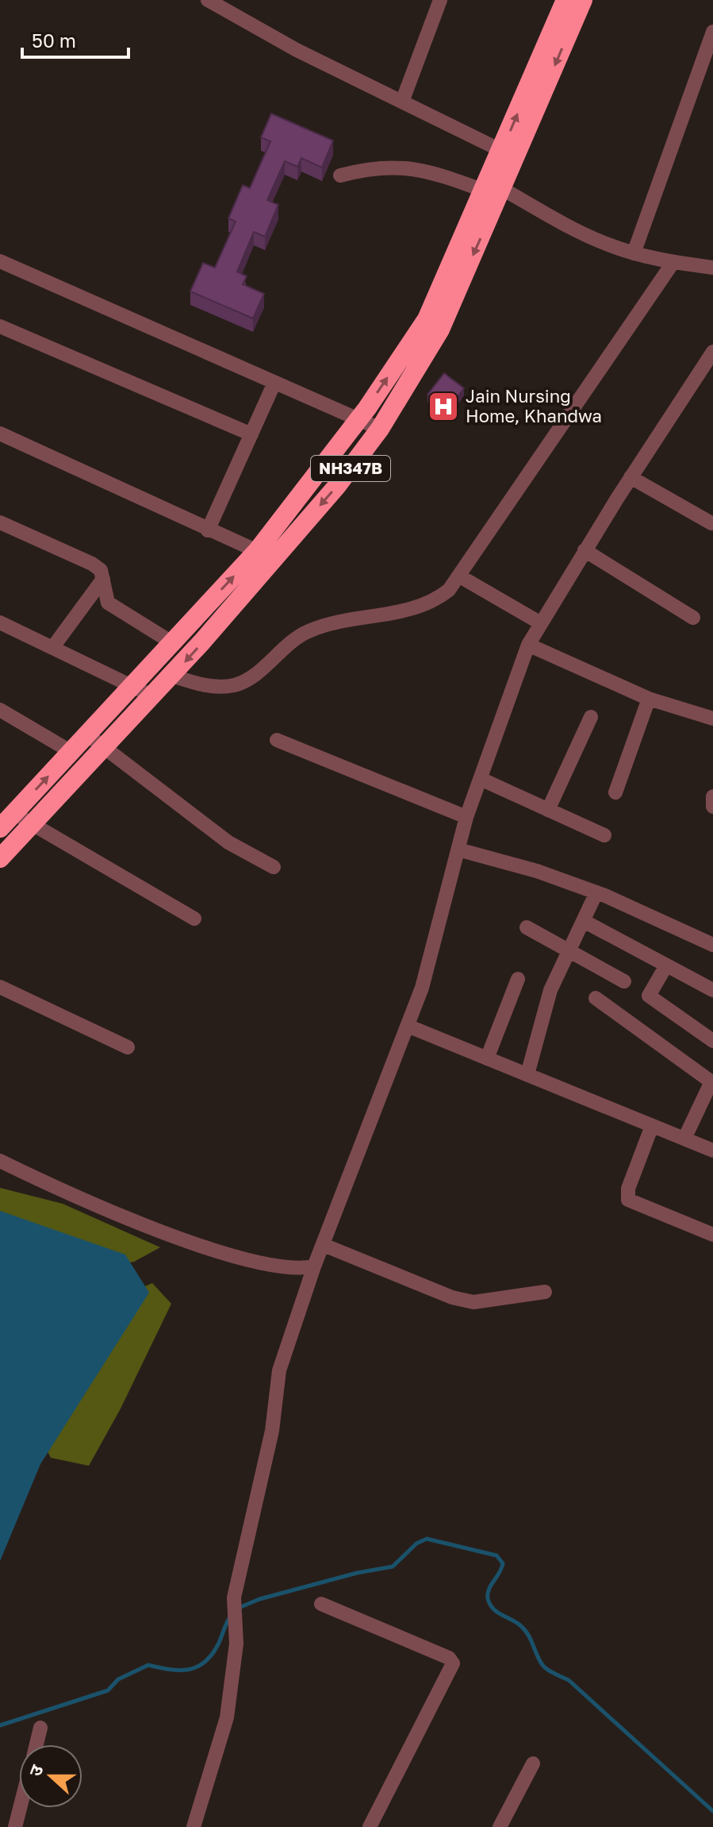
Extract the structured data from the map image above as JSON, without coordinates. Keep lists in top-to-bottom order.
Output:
{
  "streets": {
    "highway": ["NH347B"]
  },
  "places": {
    "hospital": ["Jain Nursing Home, Khandwa"]
  },
  "scale_bar": "50 m",
  "north": "left"
}
